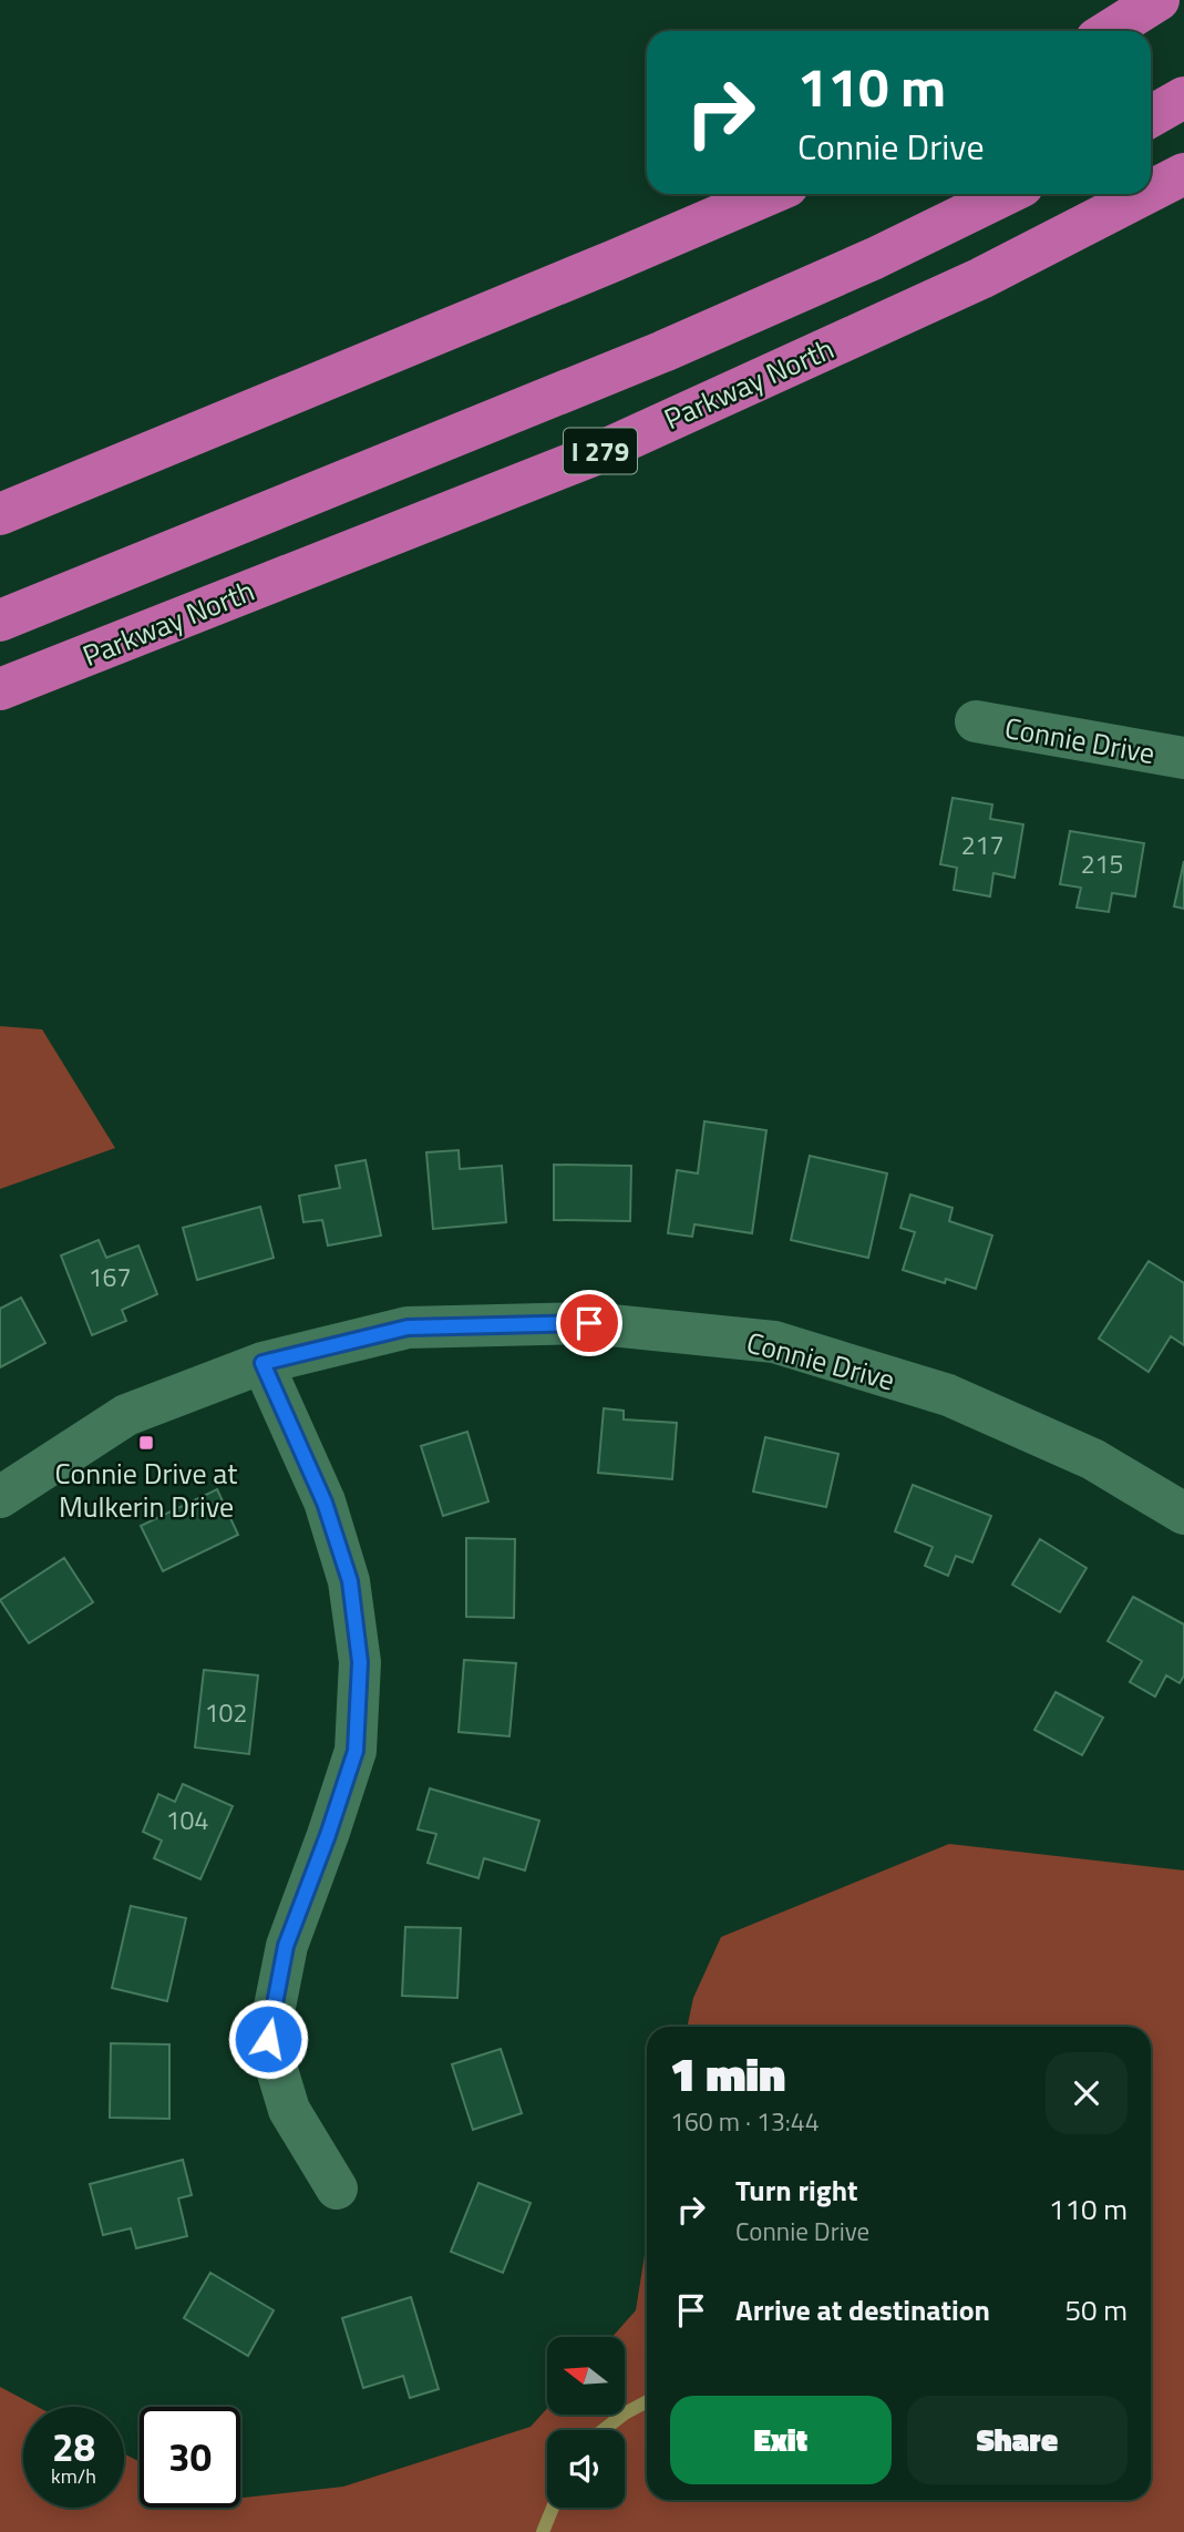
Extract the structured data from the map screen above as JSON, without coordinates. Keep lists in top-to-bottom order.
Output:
{
  "streets": {
    "highway": ["Parkway North", "I 279"],
    "street": ["Connie Drive"]
  },
  "places": {
    "transit": ["Connie Drive at Mulkerin Drive"]
  },
  "house_numbers": [
    "217",
    "215",
    "167",
    "102",
    "104"
  ],
  "north": "left",
  "page": {
    "turn": ["110 m", "Connie Drive"],
    "heading": ["1 min", "160 m · 13:44"],
    "list": [
      {
        "name": "Turn right",
        "note": "Connie Drive",
        "value": "110 m"
      },
      {
        "name": "Arrive at destination",
        "value": "50 m"
      }
    ],
    "buttons": ["Exit", "Share"],
    "speed": "28 km/h",
    "limit": "30"
  }
}
